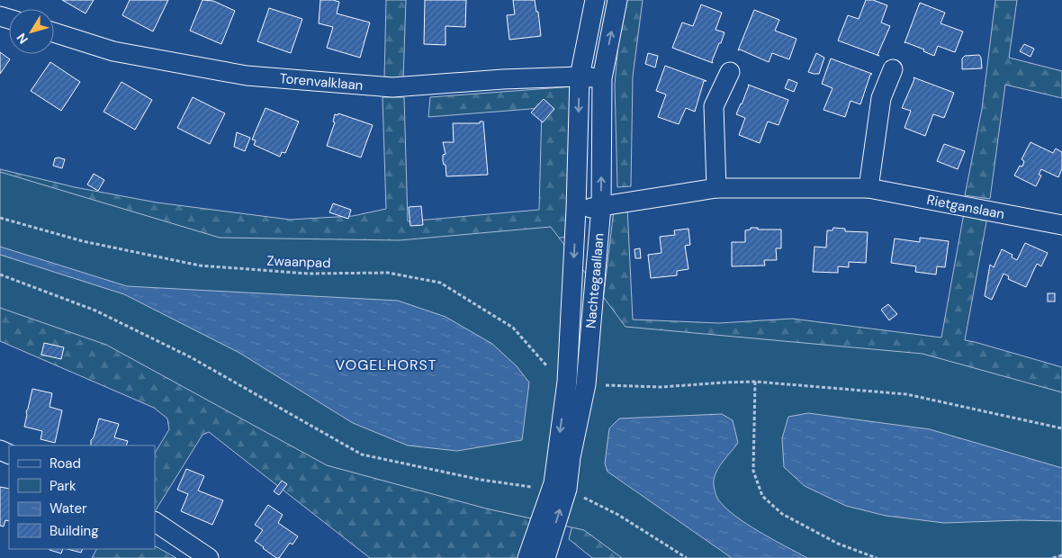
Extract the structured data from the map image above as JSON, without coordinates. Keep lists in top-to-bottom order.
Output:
{
  "streets": {
    "street": ["Torenvalklaan", "Rietganslaan", "Nachtegaallaan"],
    "path": ["Zwaanpad"]
  },
  "crossings": [
    ["Torenvalklaan", "Nachtegaallaan"],
    ["Rietganslaan", "Nachtegaallaan"],
    ["Zwaanpad", "Nachtegaallaan"]
  ],
  "districts": ["VOGELHORST"],
  "legend": [
    "Road",
    "Park",
    "Water",
    "Building"
  ],
  "north": "bottom left"
}
